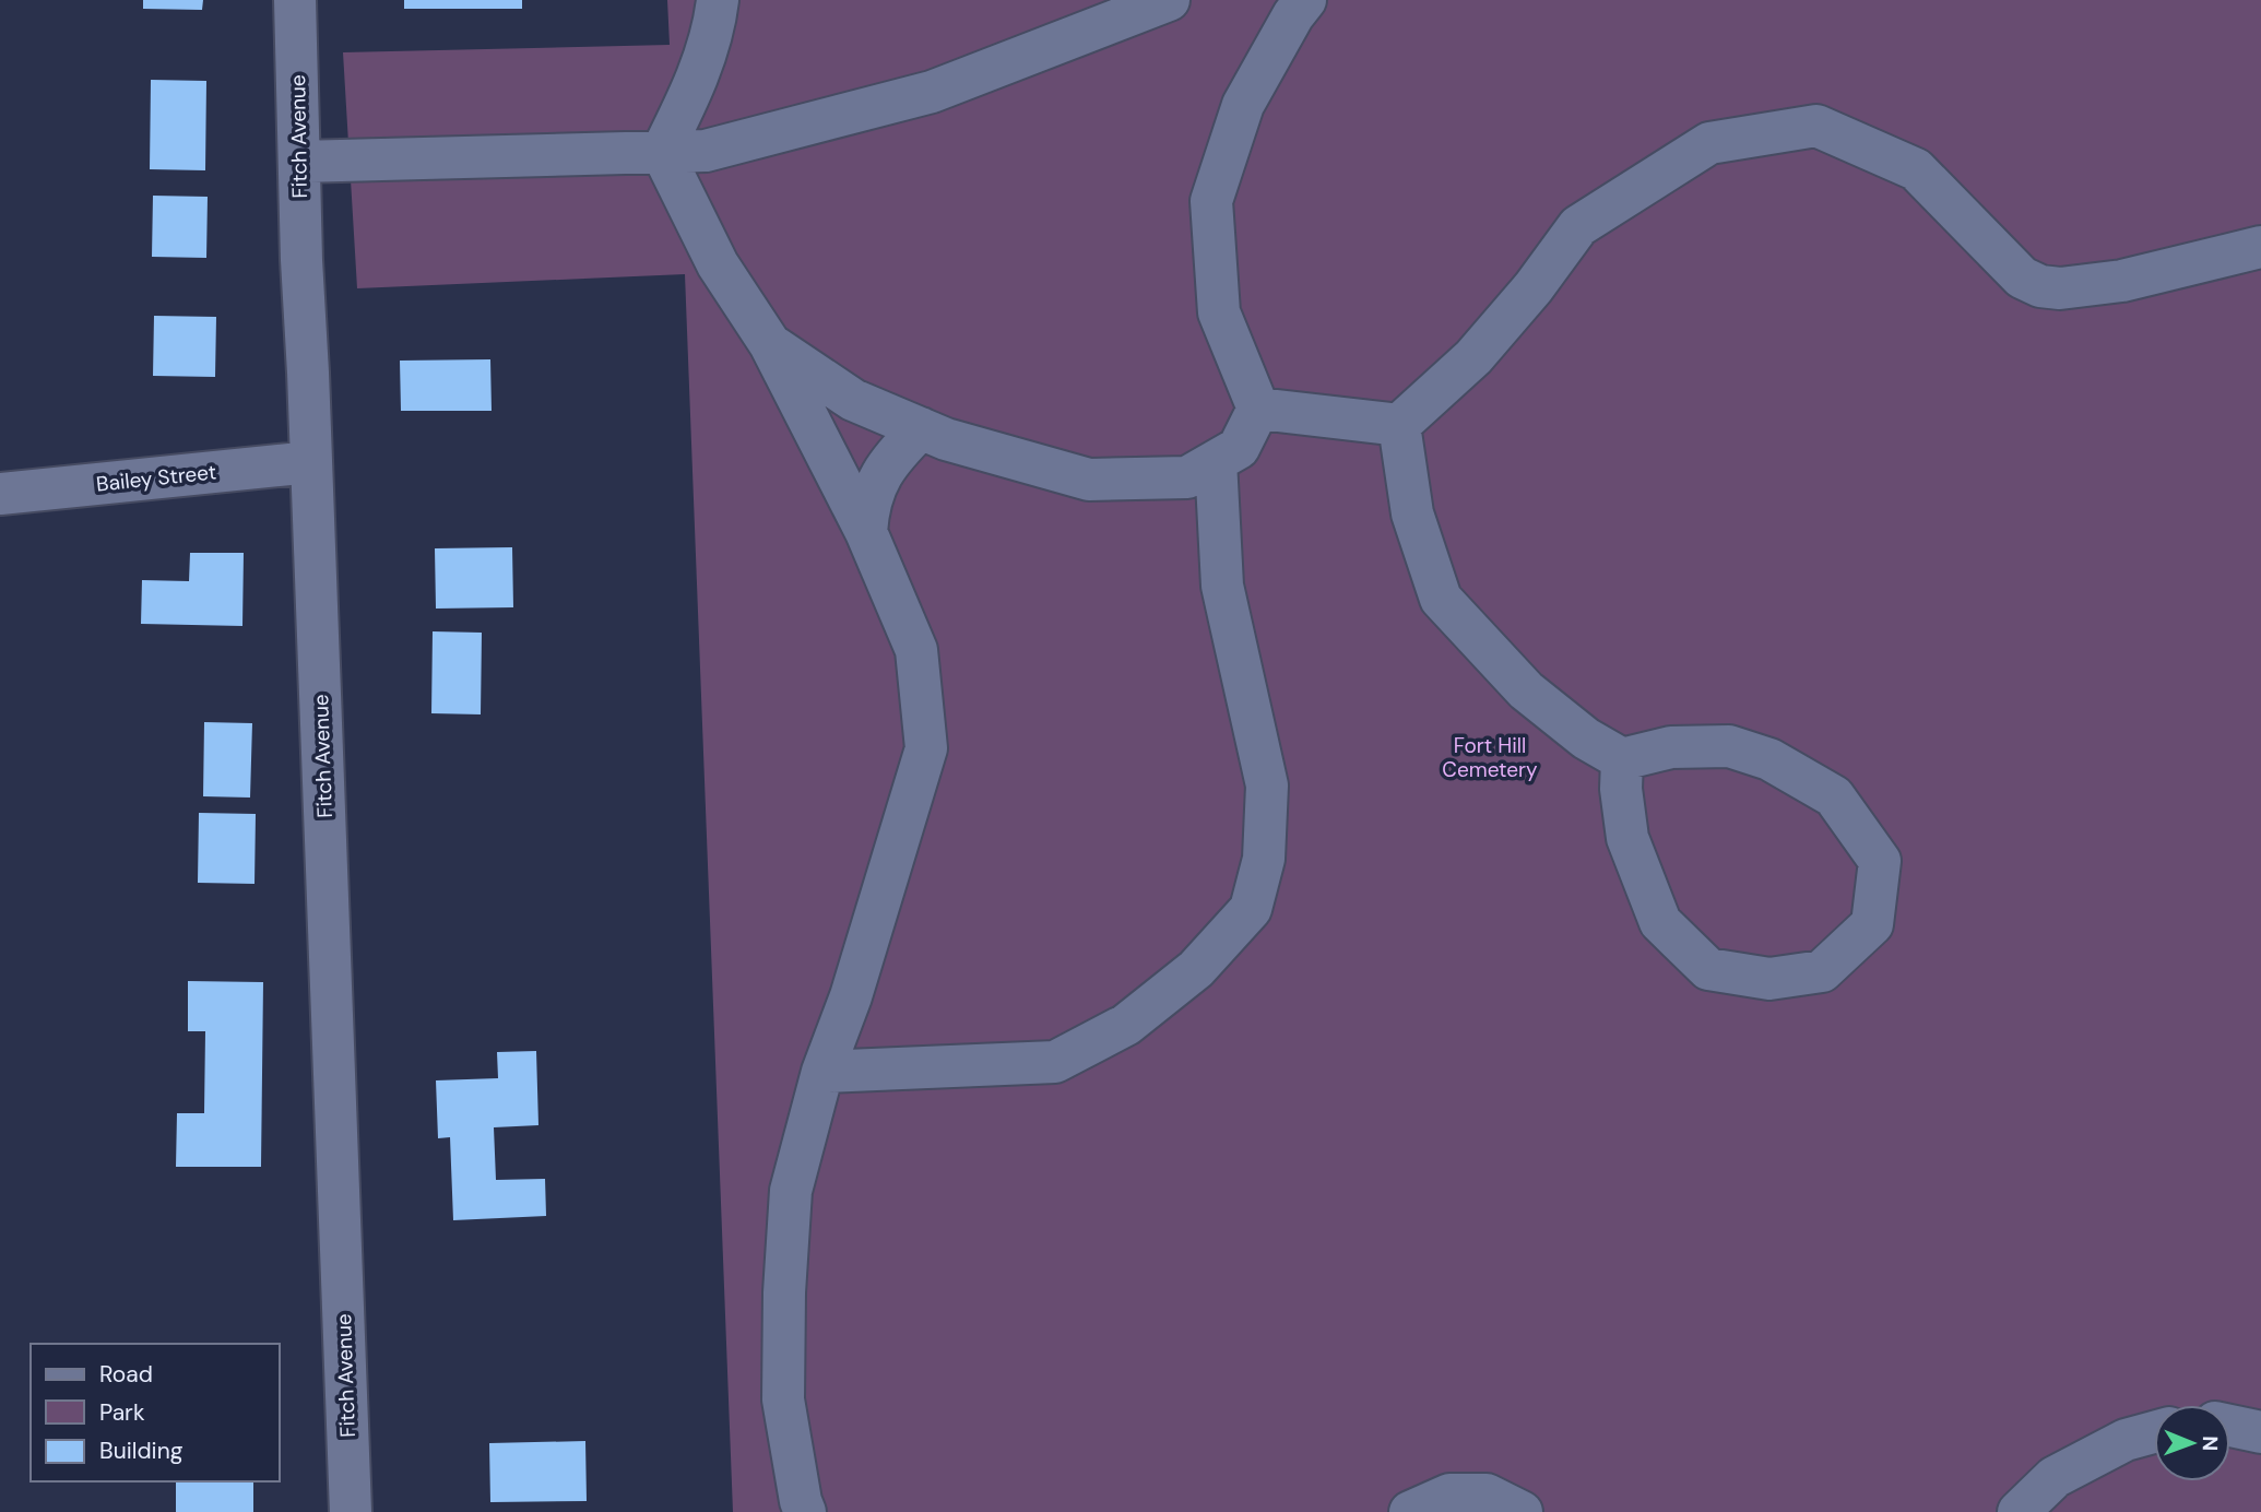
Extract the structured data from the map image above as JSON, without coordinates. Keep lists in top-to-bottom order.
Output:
{
  "streets": {
    "street": ["Fitch Avenue", "Bailey Street"]
  },
  "crossings": [
    ["Fitch Avenue", "Bailey Street"]
  ],
  "parks": ["Fort Hill Cemetery"],
  "legend": ["Road", "Park", "Building"],
  "north": "right"
}
